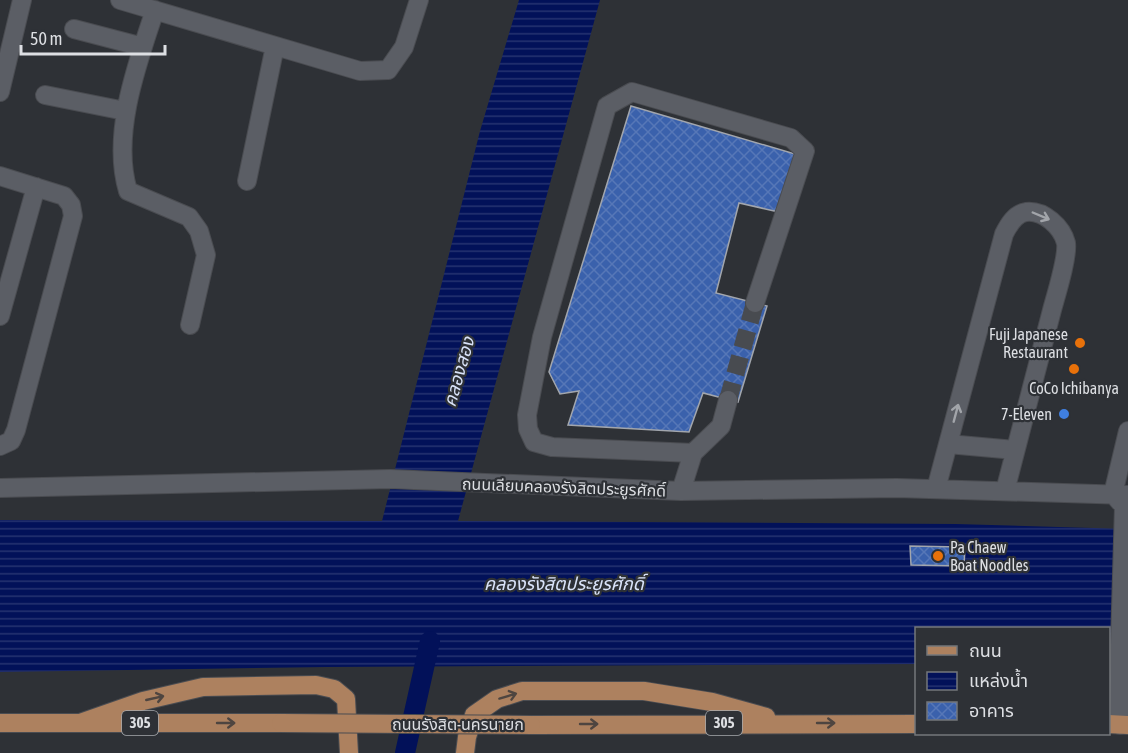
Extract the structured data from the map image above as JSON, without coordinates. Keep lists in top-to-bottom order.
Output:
{
  "streets": {
    "main road": ["305", "ถนนรังสิต-นครนายก"],
    "street": ["ถนนเลียบคลองรังสิตประยูรศักดิ์"]
  },
  "one_way": ["ถนนรังสิต-นครนายก"],
  "water": ["คลองสอง", "คลองรังสิตประยูรศักดิ์"],
  "places": [
    "Fuji Japanese Restaurant",
    "CoCo Ichibanya",
    "7-Eleven",
    "Pa Chaew Boat Noodles"
  ],
  "legend": ["ถนน", "แหล่งน้ำ", "อาคาร"],
  "scale_bar": "50 m"
}
